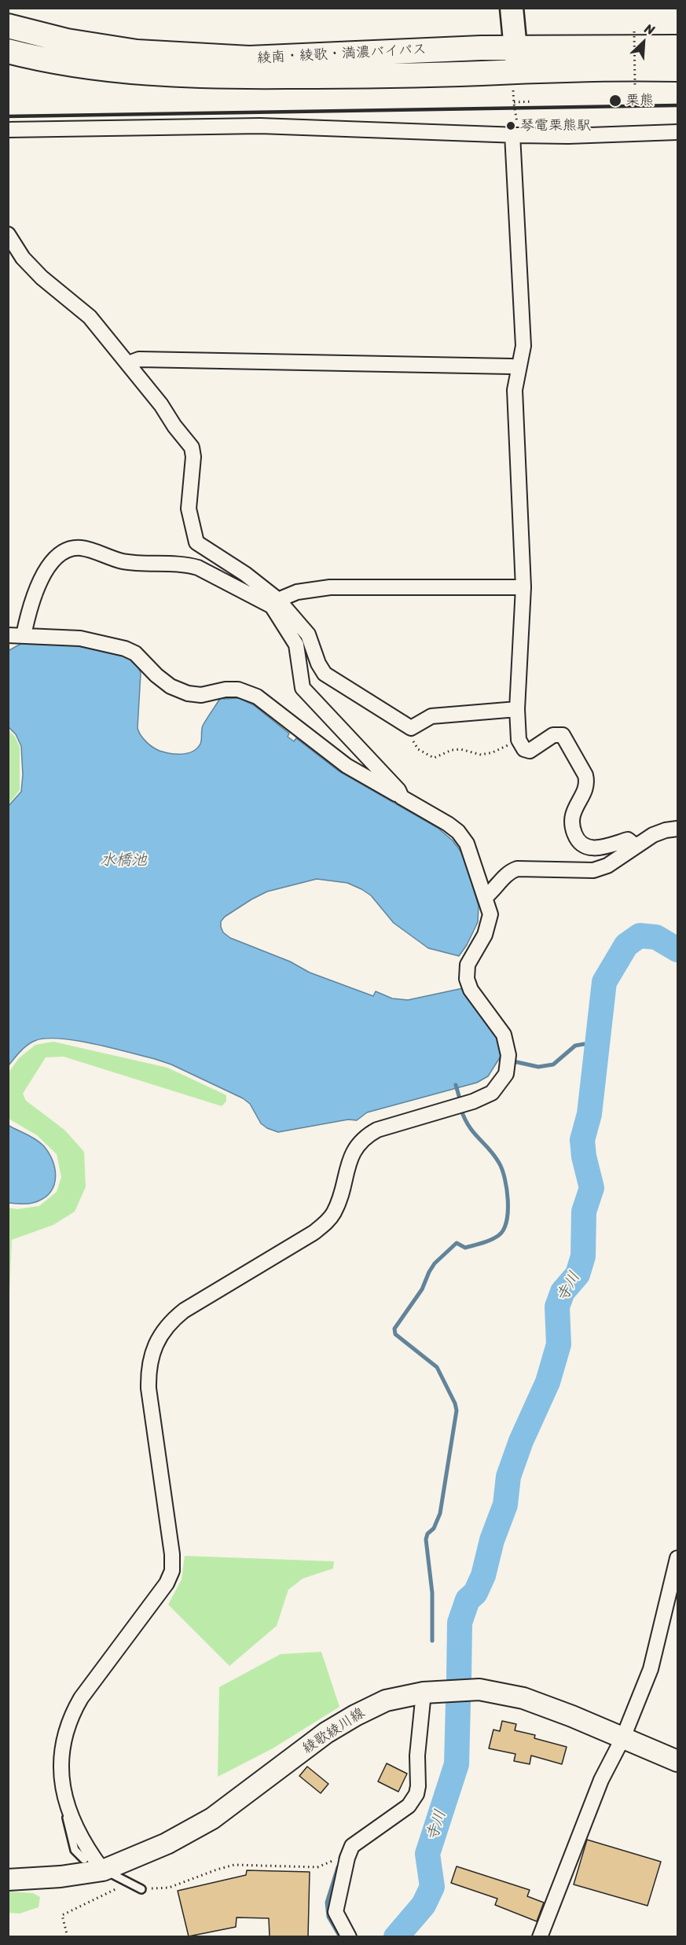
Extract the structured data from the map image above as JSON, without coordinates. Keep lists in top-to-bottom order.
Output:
{
  "streets": {
    "highway": ["綾南・綾歌・満濃バイパス"],
    "main road": ["綾歌綾川線"]
  },
  "water": ["水橋池", "寺川"],
  "places": ["栗熊", "琴電栗熊駅"],
  "north": "top right"
}
